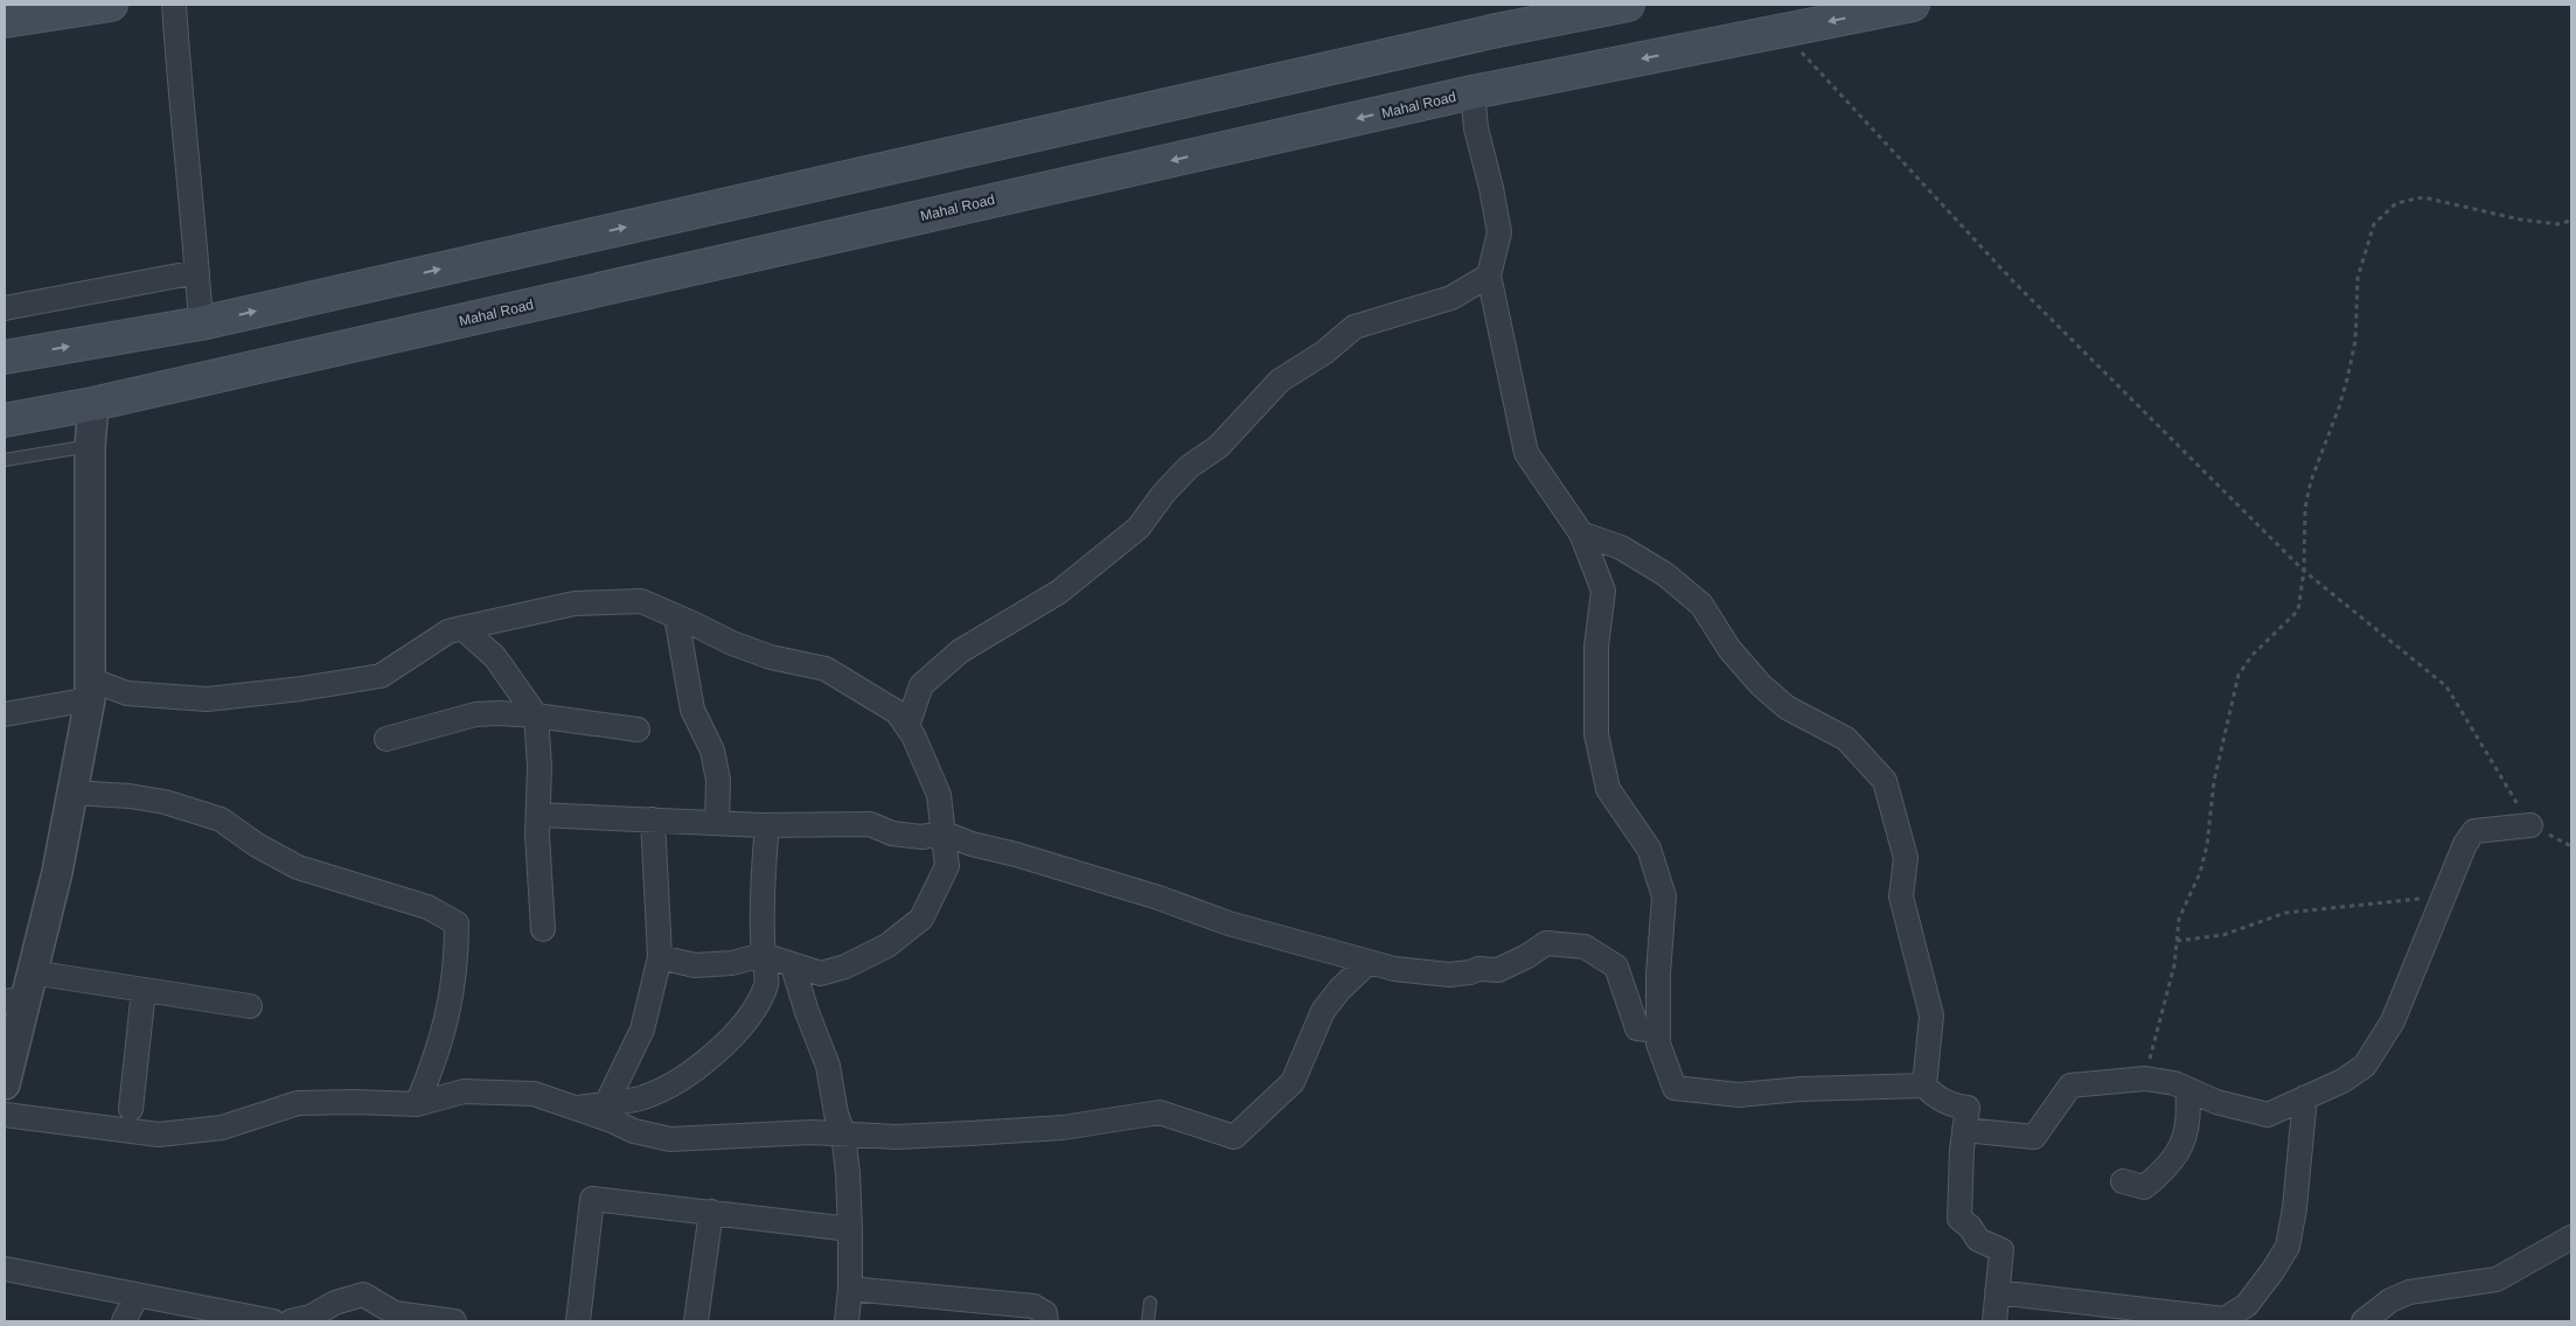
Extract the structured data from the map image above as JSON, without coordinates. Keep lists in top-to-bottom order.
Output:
{
  "streets": {
    "main road": ["Mahal Road"]
  }
}
